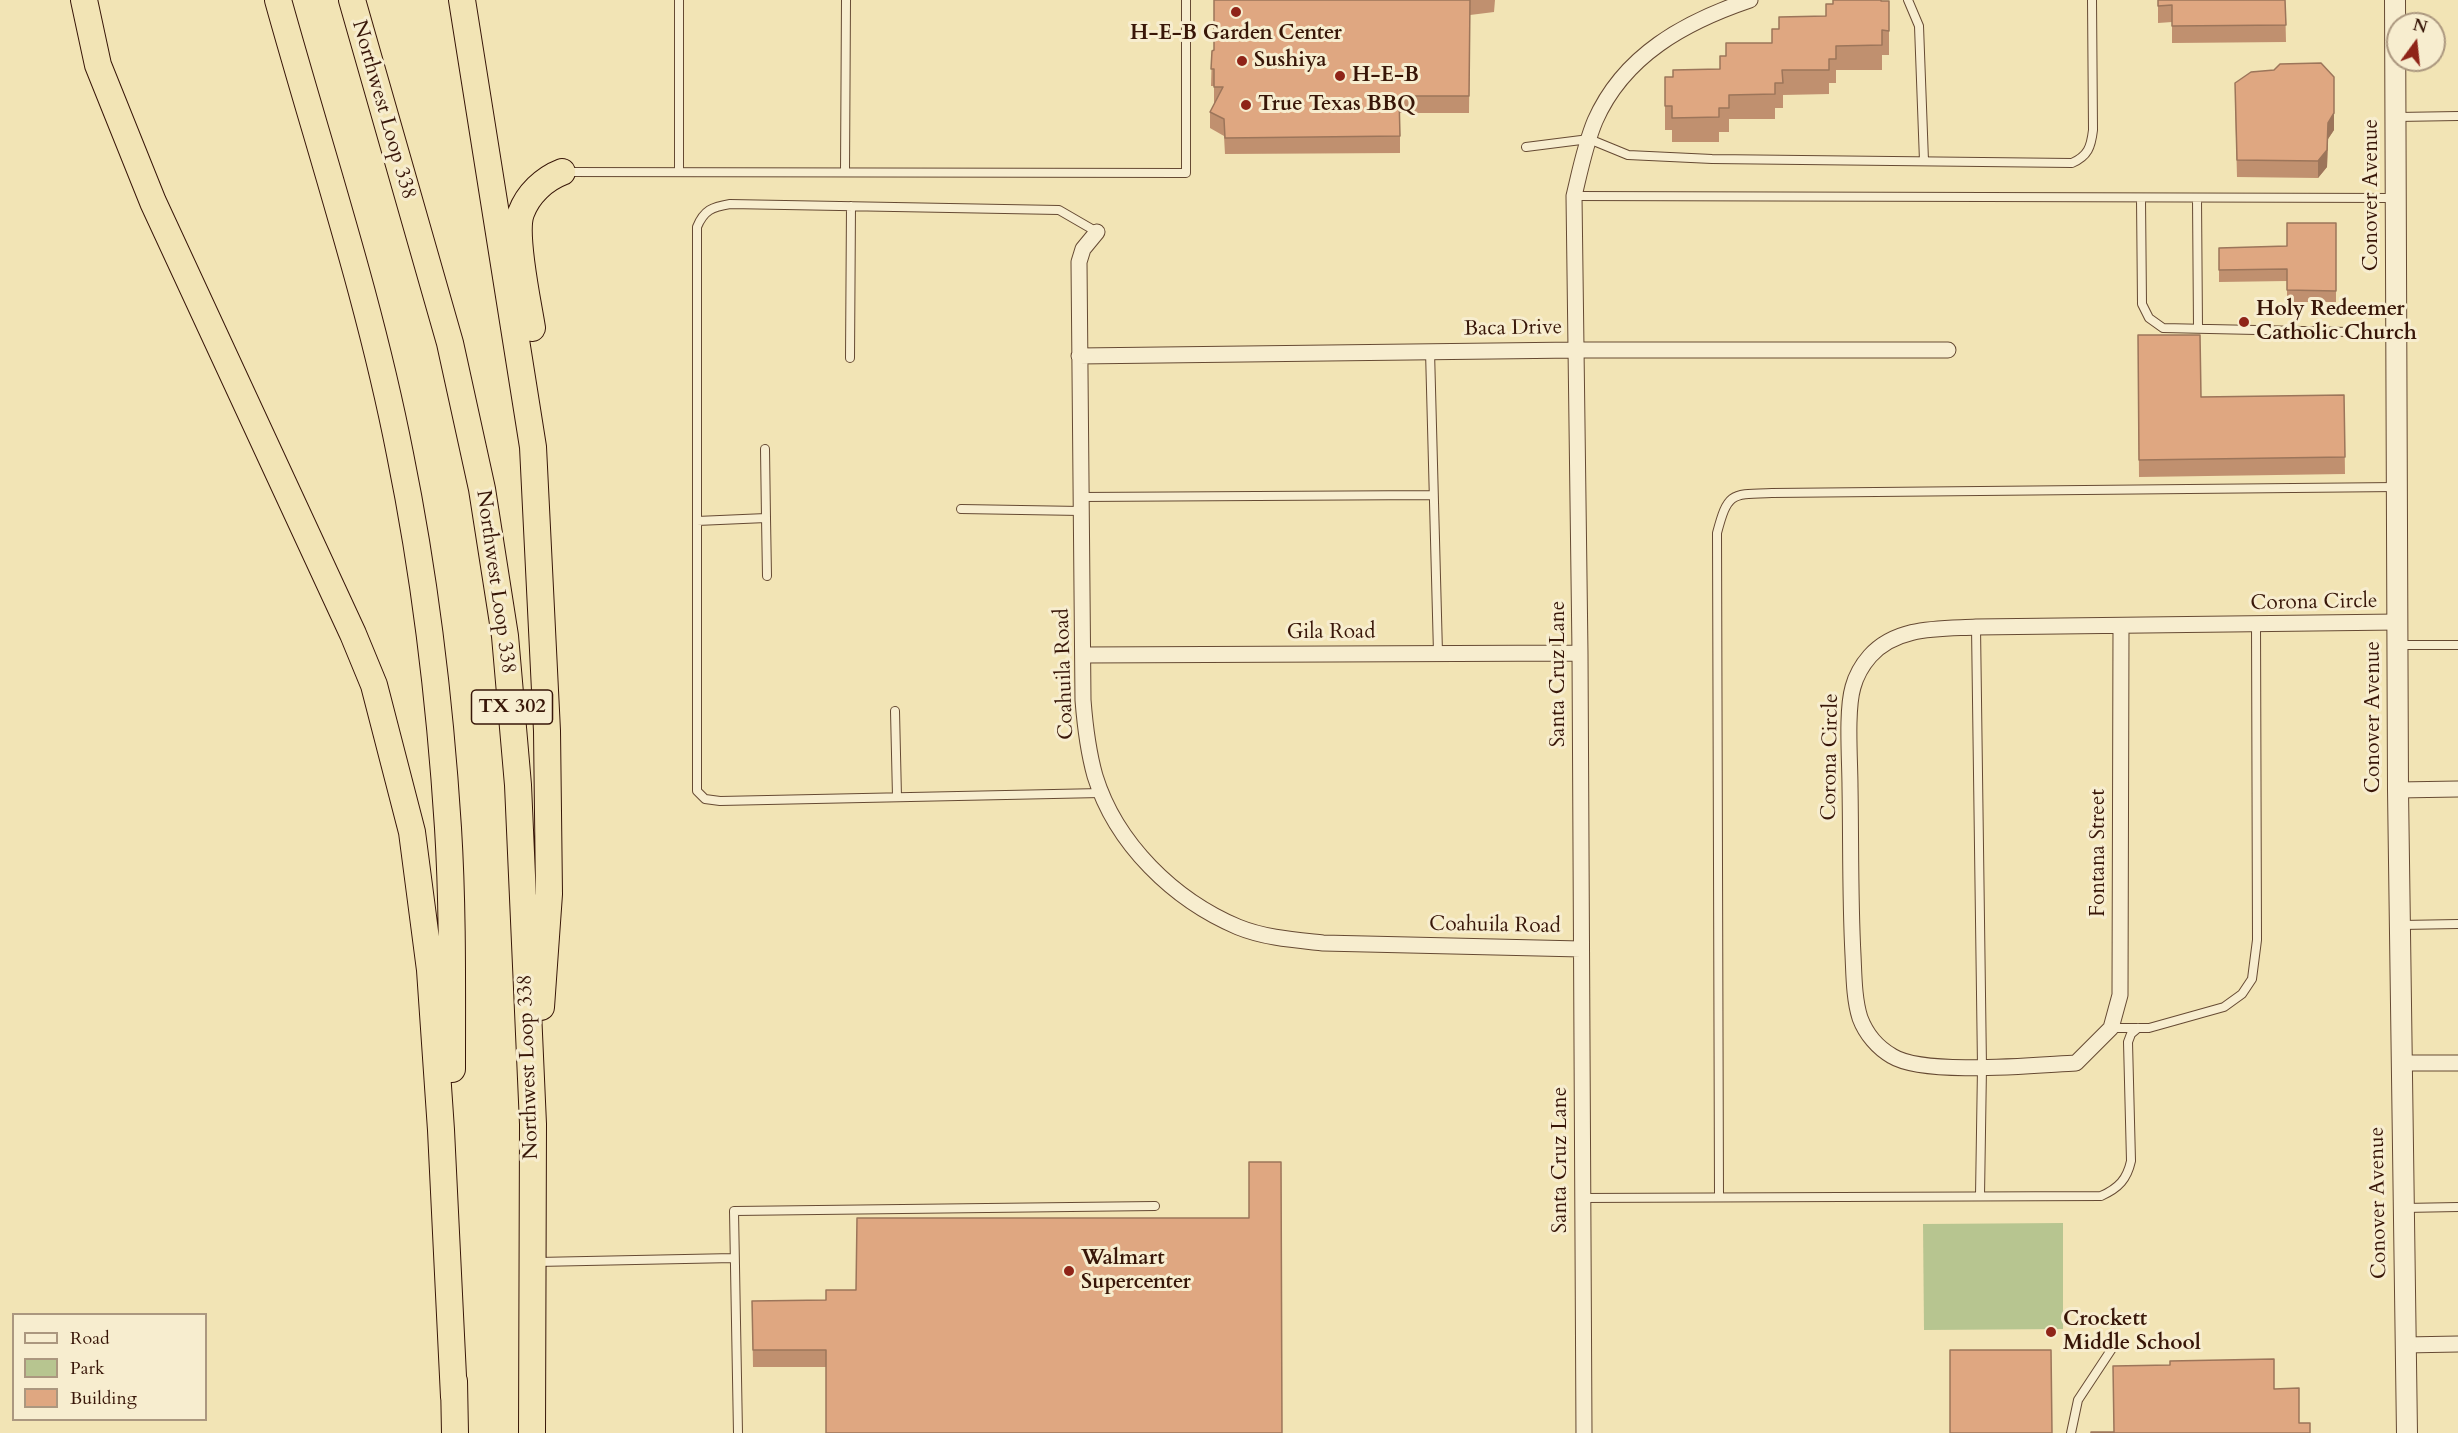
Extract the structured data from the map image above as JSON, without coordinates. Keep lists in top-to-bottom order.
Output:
{
  "streets": {
    "highway": ["Northwest Loop 338", "TX 302"],
    "street": [
      "Conover Avenue",
      "Baca Drive",
      "Corona Circle",
      "Gila Road",
      "Coahuila Road",
      "Santa Cruz Lane",
      "Fontana Street"
    ]
  },
  "crossings": [
    ["Conover Avenue", "Corona Circle"],
    ["Baca Drive", "Coahuila Road"],
    ["Baca Drive", "Santa Cruz Lane"],
    ["Corona Circle", "Fontana Street"],
    ["Gila Road", "Coahuila Road"],
    ["Gila Road", "Santa Cruz Lane"],
    ["Coahuila Road", "Santa Cruz Lane"]
  ],
  "places": [
    "H-E-B Garden Center",
    "Sushiya",
    "H-E-B",
    "True Texas BBQ",
    "Holy Redeemer Catholic Church",
    "Walmart Supercenter",
    "Crockett Middle School"
  ],
  "legend": ["Road", "Park", "Building"],
  "north": "top"
}
